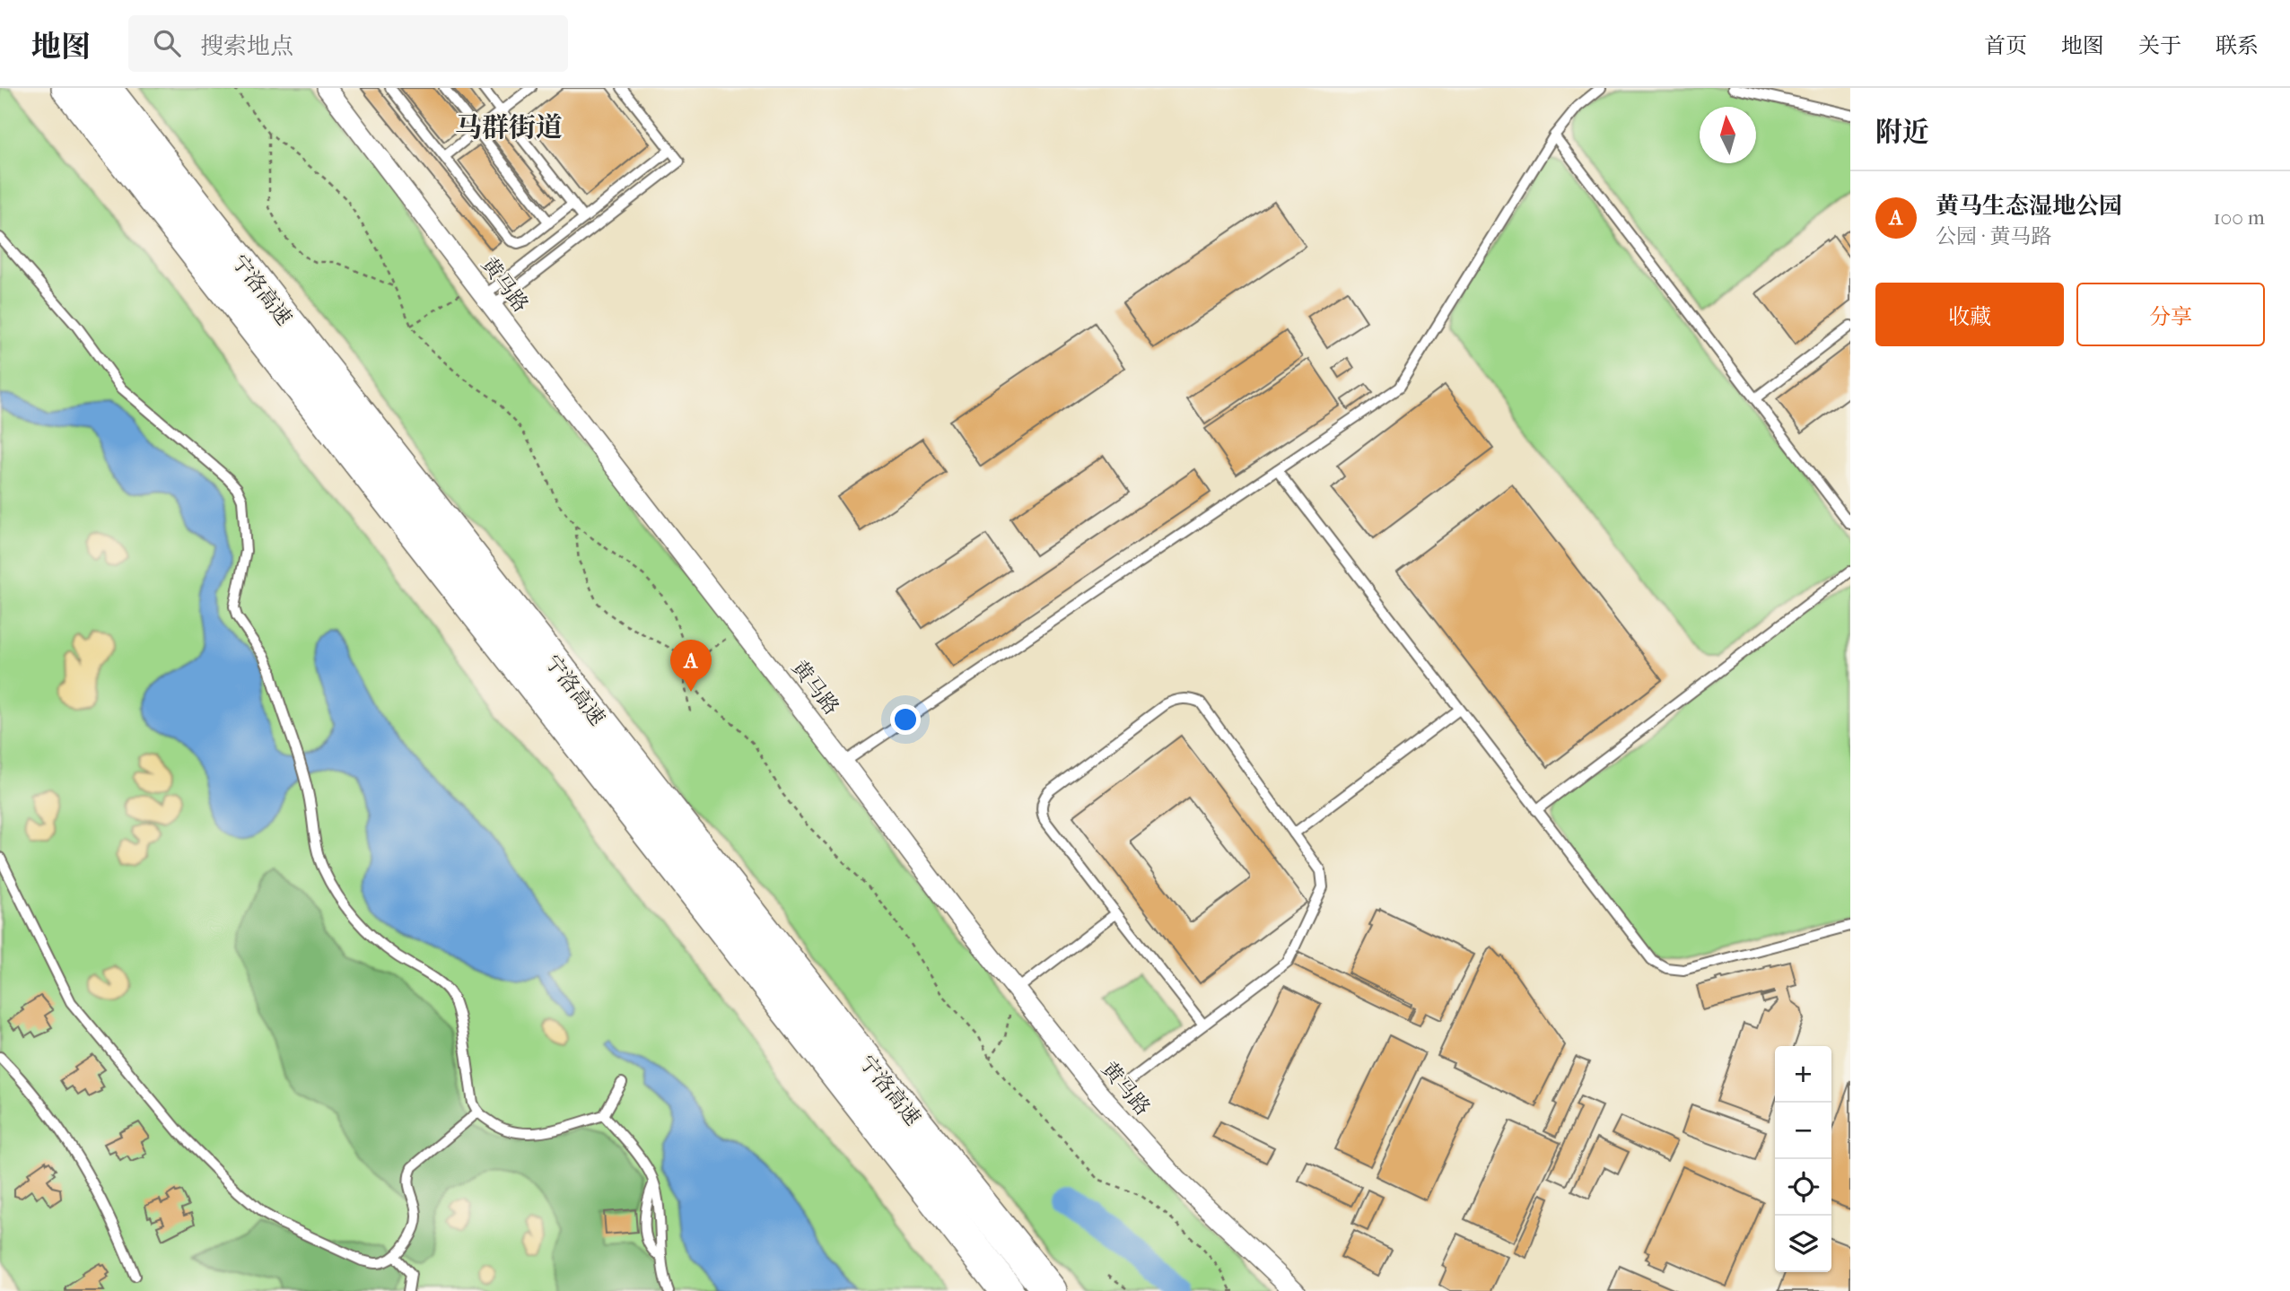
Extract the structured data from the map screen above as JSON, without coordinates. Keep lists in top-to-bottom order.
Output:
{
  "streets": {
    "highway": ["宁洛高速"],
    "street": ["黄马路"]
  },
  "districts": ["马群街道"],
  "north": "top",
  "page": {
    "header": "地图",
    "search": "搜索地点",
    "nav": [
      "首页",
      "地图",
      "关于",
      "联系"
    ],
    "heading": "附近",
    "list": [
      {
        "mark": "A",
        "name": "黄马生态湿地公园",
        "note": "公园 · 黄马路",
        "value": "100 m"
      }
    ],
    "buttons": ["收藏", "分享"],
    "pins": "A",
    "map_buttons": ["+", "−"]
  }
}
